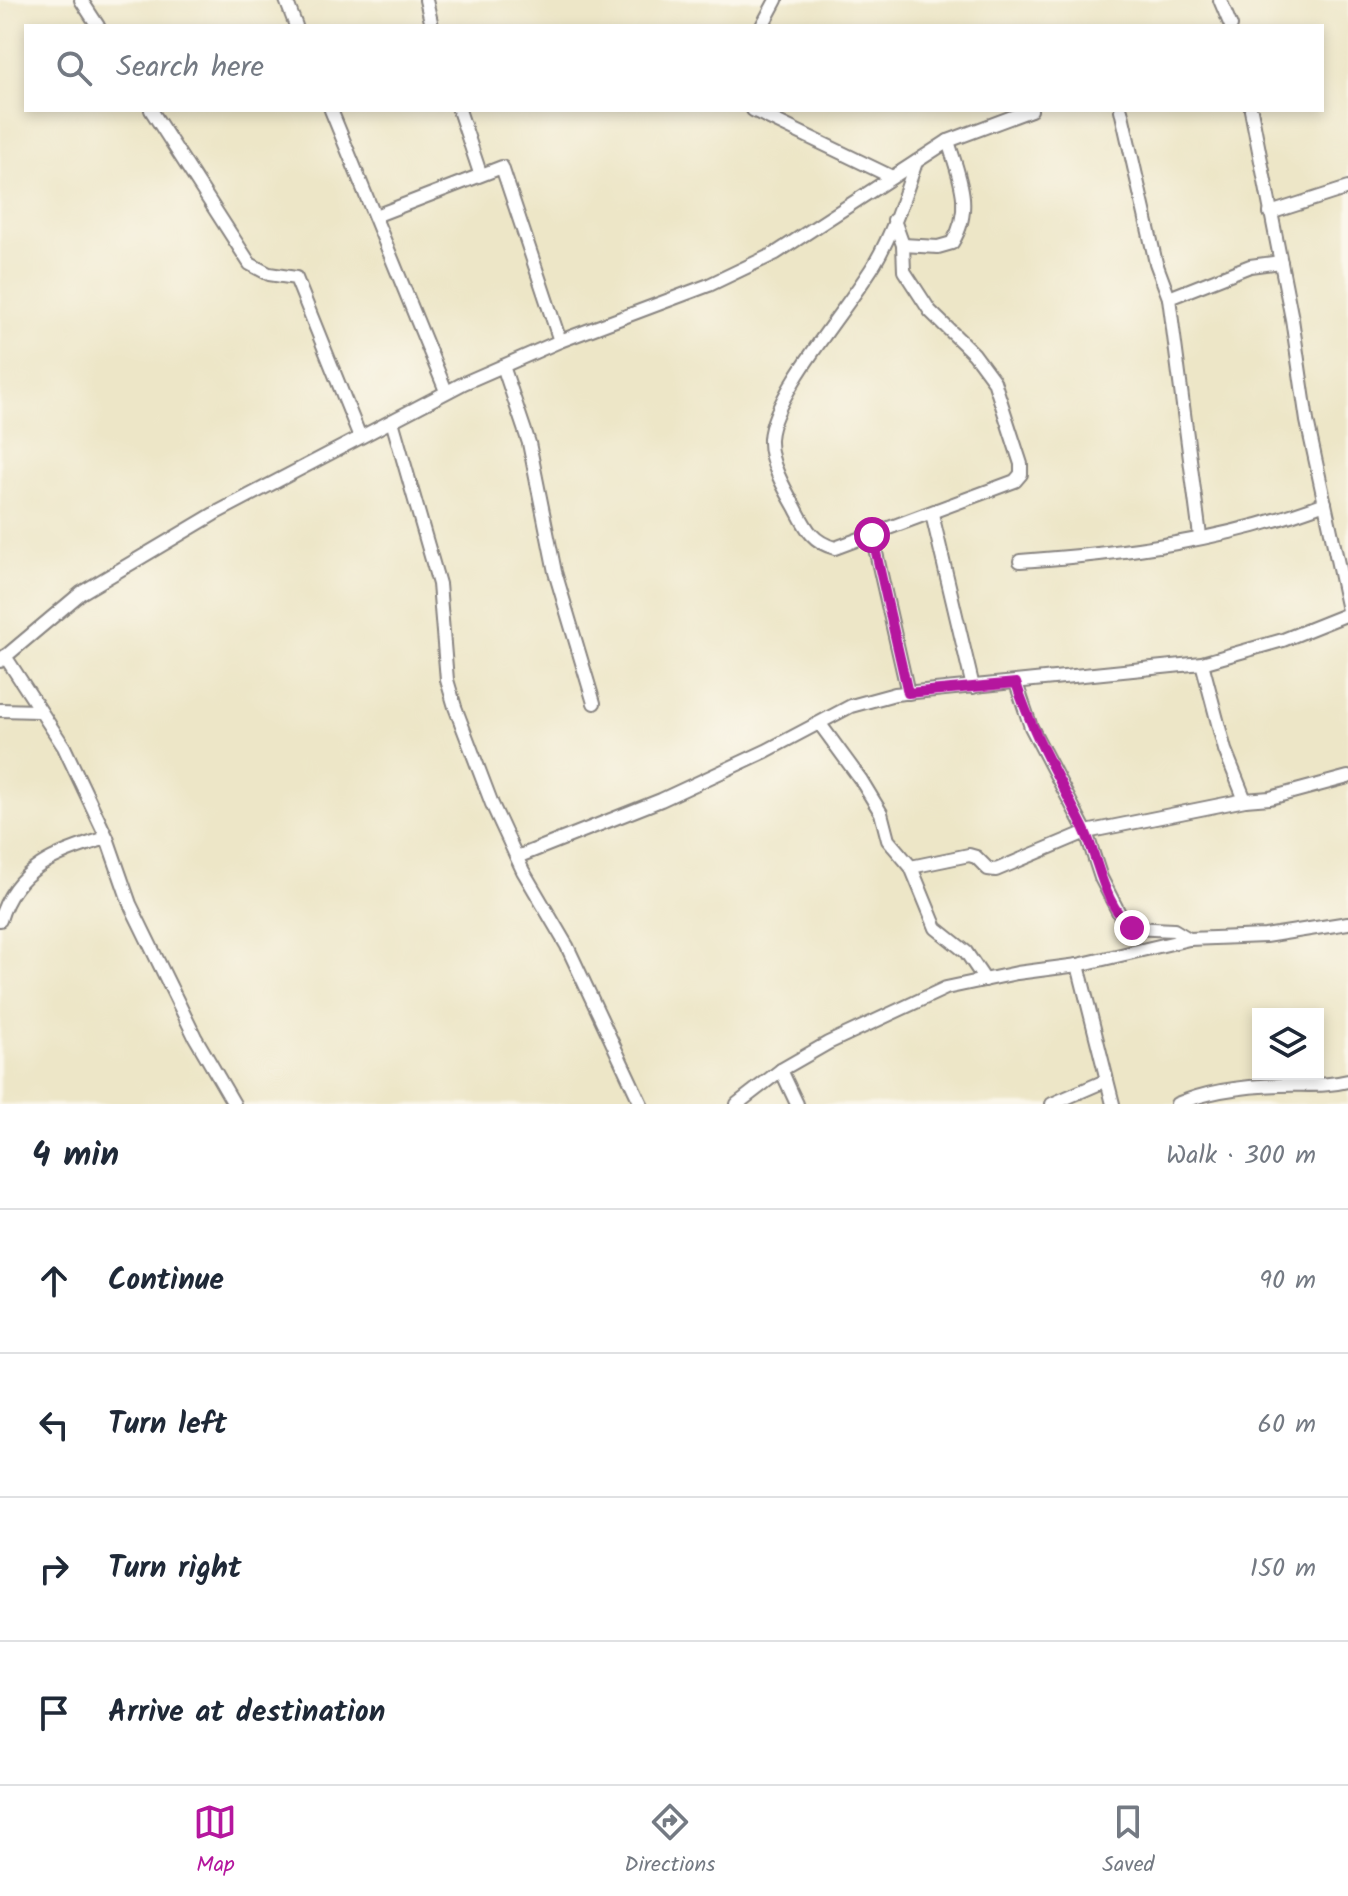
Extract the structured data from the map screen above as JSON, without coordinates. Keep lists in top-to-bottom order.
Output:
{
  "page": {
    "search": "Search here",
    "heading": ["4 min", "Walk · 300 m"],
    "list": [
      ["Continue", "90 m"],
      ["Turn left", "60 m"],
      ["Turn right", "150 m"],
      "Arrive at destination"
    ],
    "nav": ["Map", "Directions", "Saved"]
  }
}
